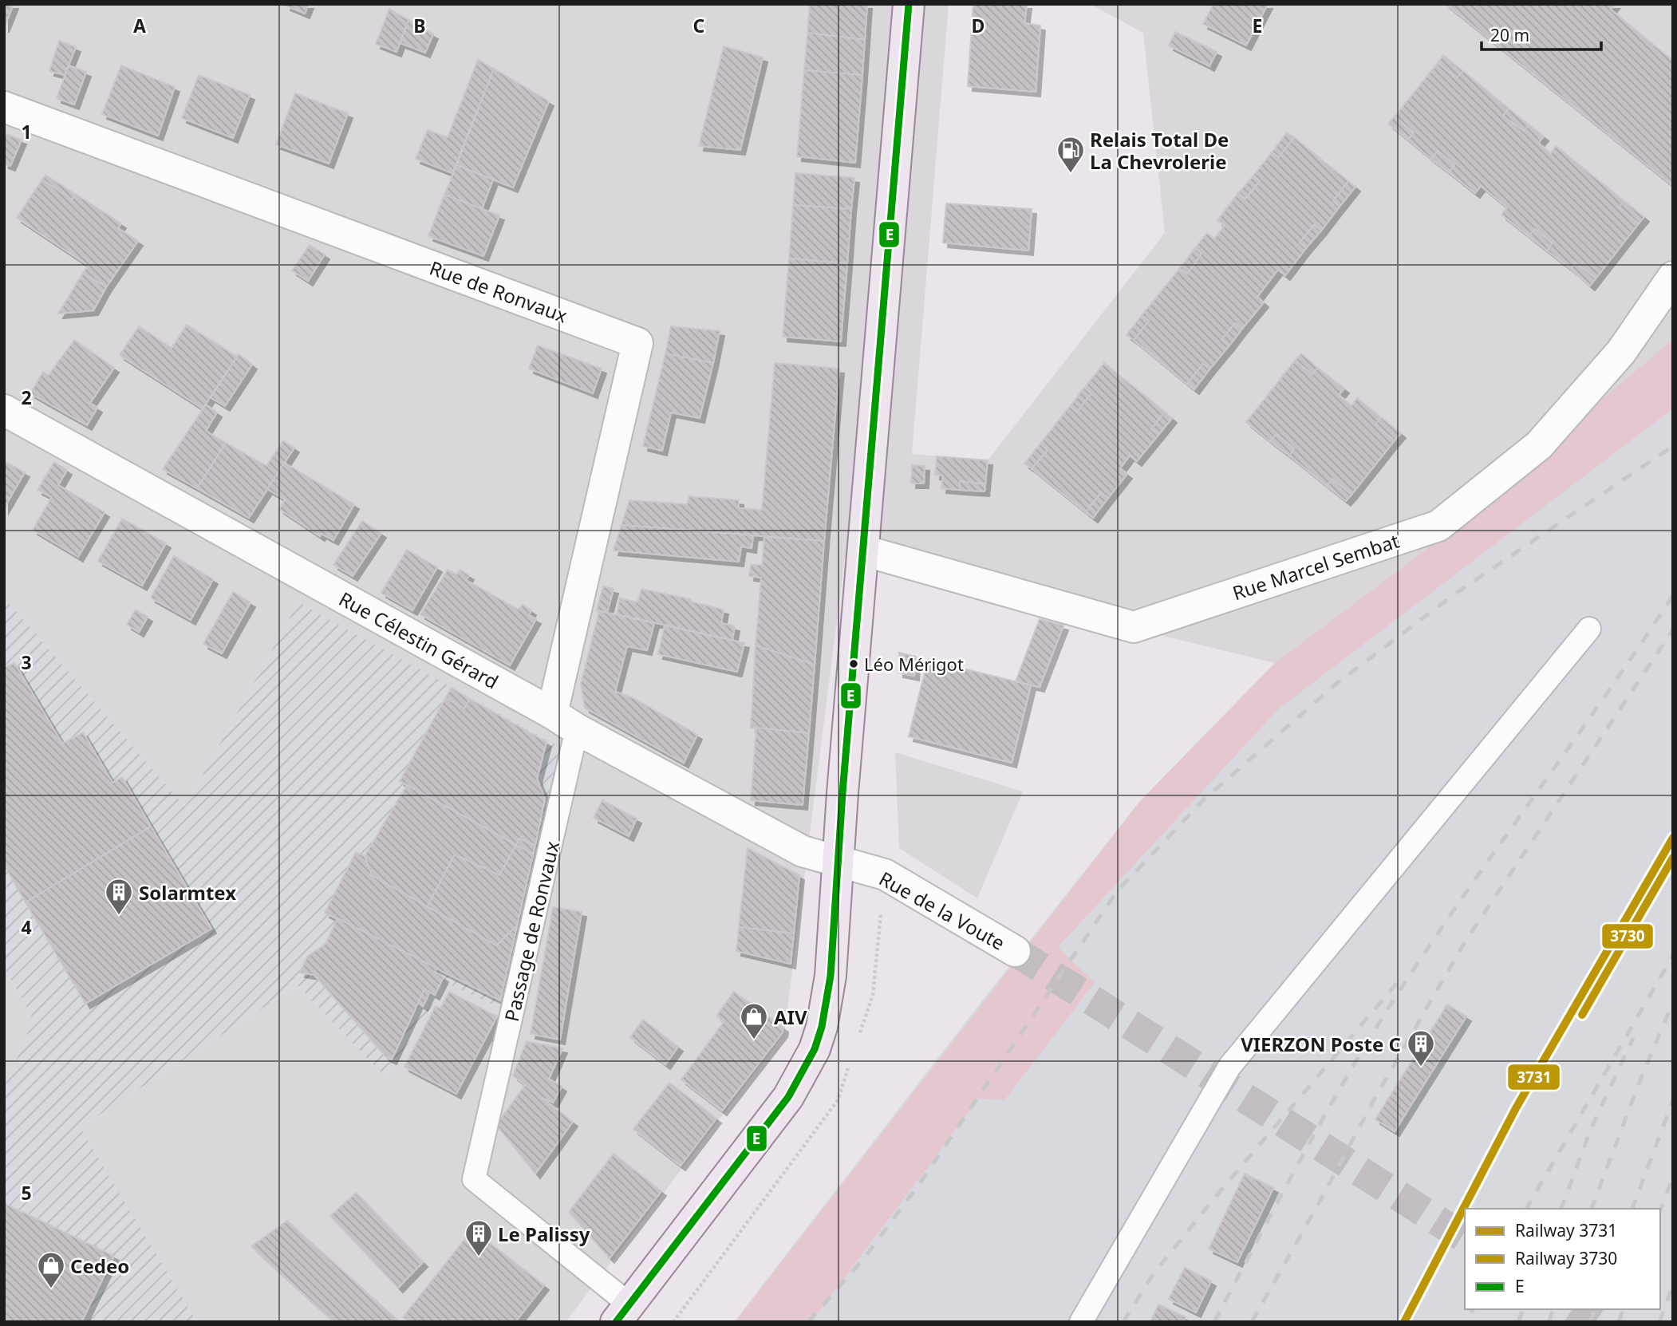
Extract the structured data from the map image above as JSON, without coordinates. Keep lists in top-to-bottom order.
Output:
{
  "streets": {
    "street": [
      "Rue de Ronvaux",
      "Rue Marcel Sembat",
      "Rue Célestin Gérard",
      "Rue de la Voute"
    ],
    "lane": ["Passage de Ronvaux"]
  },
  "crossings": [
    ["Rue de Ronvaux", "Rue Célestin Gérard"],
    ["Rue de Ronvaux", "Passage de Ronvaux"],
    ["Rue Célestin Gérard", "Rue de la Voute"],
    ["Rue Célestin Gérard", "Passage de Ronvaux"]
  ],
  "places": {
    "fuel station": ["Relais Total De La Chevrolerie"],
    "other": ["Léo Mérigot"],
    "building": ["Solarmtex", "VIERZON Poste C", "Le Palissy"],
    "shop": ["AIV", "Cedeo"]
  },
  "lines": ["transit line E", "rail line 3731", "rail line 3730"],
  "legend": ["Railway 3731", "Railway 3730", "E"],
  "scale_bar": "20 m",
  "grid": {
    "columns": [
      "A",
      "B",
      "C",
      "D",
      "E"
    ],
    "rows": [
      "1",
      "2",
      "3",
      "4",
      "5"
    ]
  }
}
